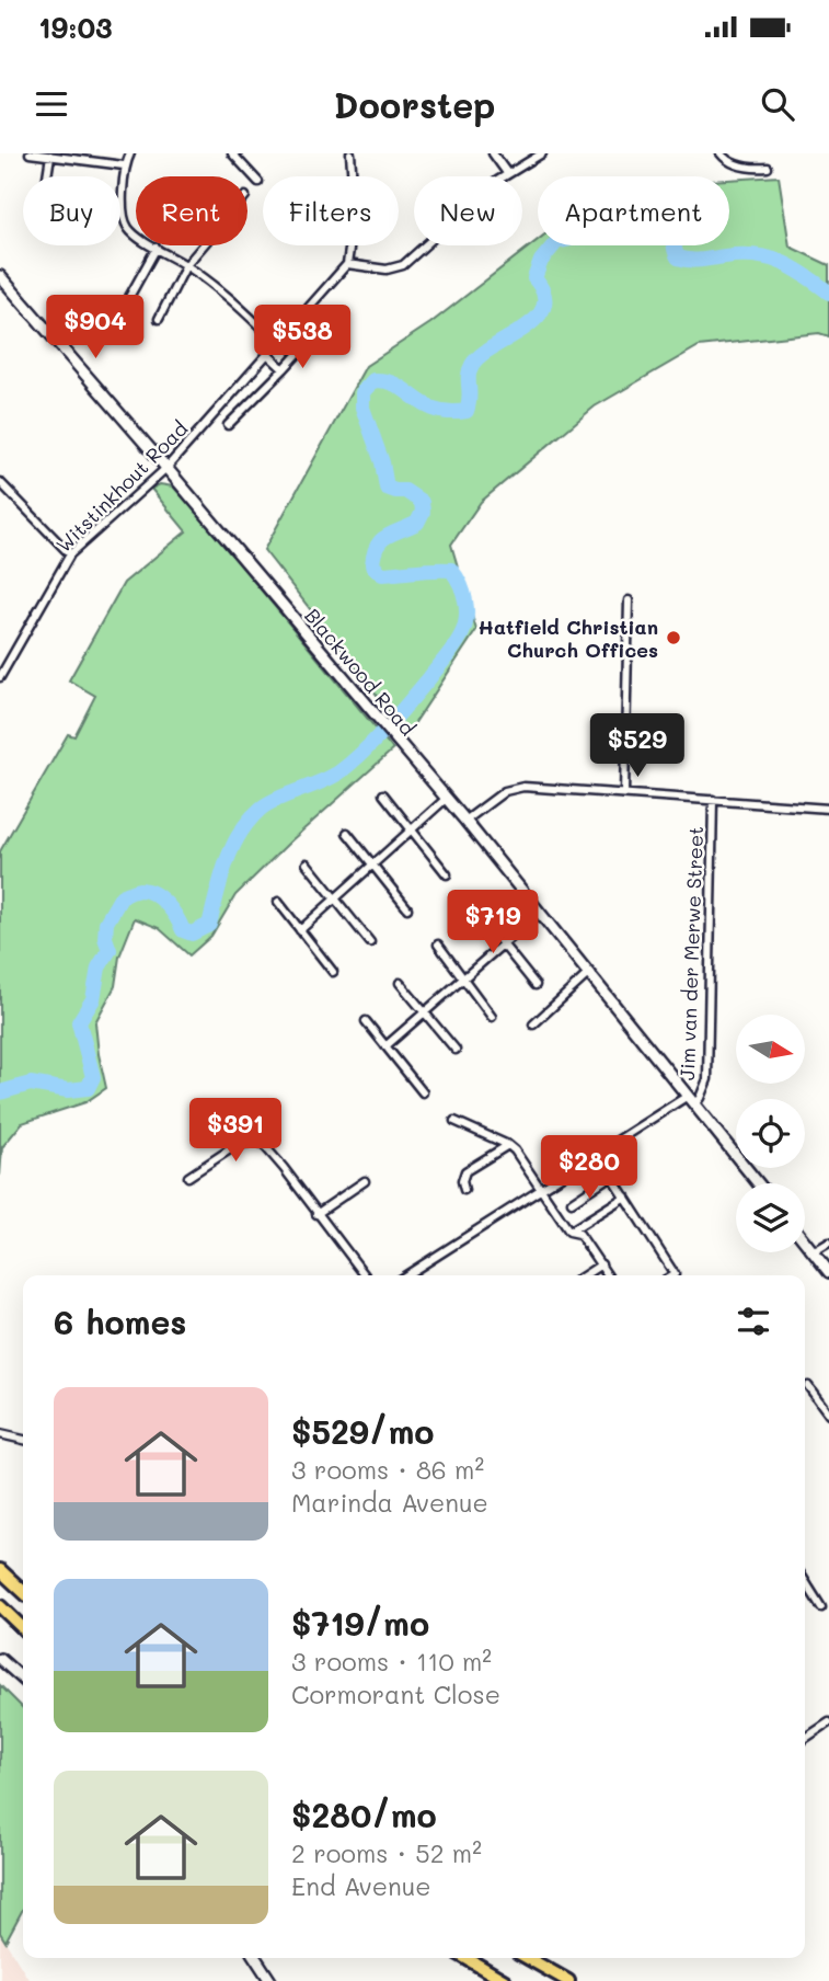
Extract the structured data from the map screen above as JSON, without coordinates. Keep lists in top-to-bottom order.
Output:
{
  "streets": {
    "street": ["Witstinkhout Road", "Blackwood Road", "Jim van der Merwe Street"]
  },
  "crossings": [
    ["Witstinkhout Road", "Blackwood Road"],
    ["Blackwood Road", "Jim van der Merwe Street"]
  ],
  "places": ["Hatfield Christian Church Offices"],
  "north": "right",
  "page": {
    "status": "19:03",
    "header": "Doorstep",
    "chip": [
      "Buy",
      "Rent",
      "Filters",
      "New",
      "Apartment"
    ],
    "price": [
      "$904",
      "$538",
      "$529",
      "$719",
      "$391",
      "$280"
    ],
    "heading": "6 homes",
    "list": [
      {
        "name": "$529/mo",
        "note": "3 rooms · 86 m² · Marinda Avenue"
      },
      {
        "name": "$719/mo",
        "note": "3 rooms · 110 m² · Cormorant Close"
      },
      {
        "name": "$280/mo",
        "note": "2 rooms · 52 m² · End Avenue"
      }
    ]
  }
}
